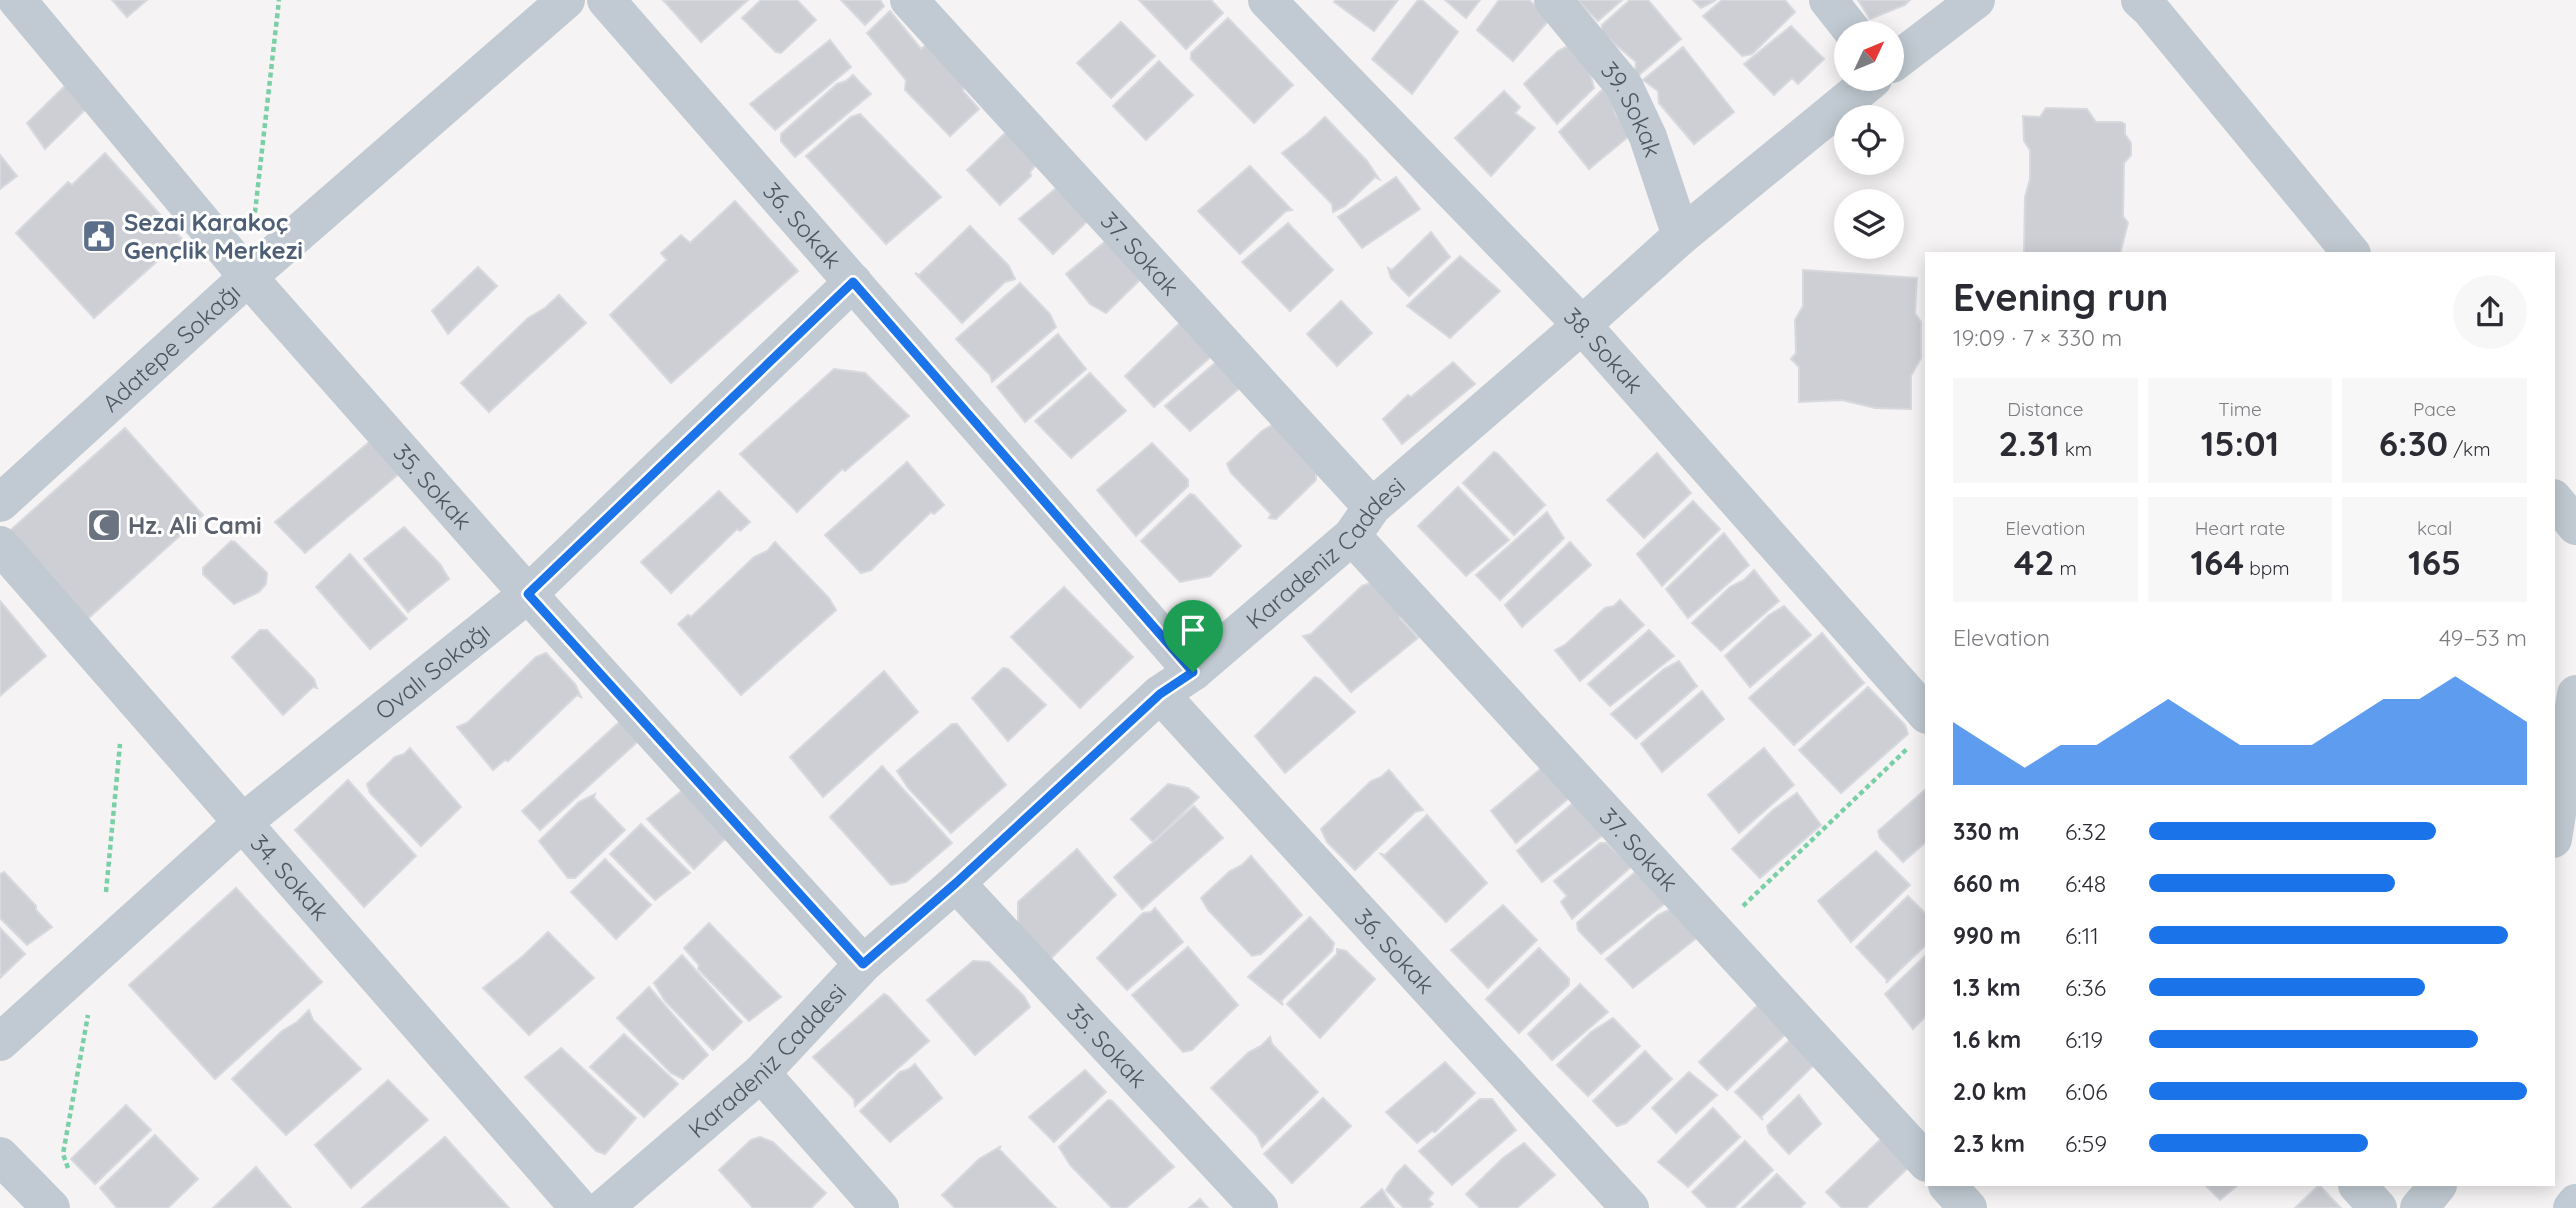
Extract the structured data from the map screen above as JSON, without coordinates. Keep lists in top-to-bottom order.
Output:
{
  "streets": {
    "street": [
      "39. Sokak",
      "36. Sokak",
      "37. Sokak",
      "Adatepe Sokağı",
      "38. Sokak",
      "35. Sokak",
      "Karadeniz Caddesi",
      "Ovalı Sokağı",
      "34. Sokak"
    ]
  },
  "crossings": [
    ["39. Sokak", "Karadeniz Caddesi"],
    ["36. Sokak", "Karadeniz Caddesi"],
    ["36. Sokak", "Ovalı Sokağı"],
    ["37. Sokak", "Karadeniz Caddesi"],
    ["Adatepe Sokağı", "35. Sokak"],
    ["38. Sokak", "Karadeniz Caddesi"],
    ["35. Sokak", "Karadeniz Caddesi"],
    ["35. Sokak", "Ovalı Sokağı"],
    ["Ovalı Sokağı", "34. Sokak"]
  ],
  "places": {
    "public building": ["Sezai Karakoç Gençlik Merkezi"],
    "mosque": ["Hz. Ali Cami"]
  },
  "north": "top right",
  "page": {
    "heading": ["Evening run", "19:09 · 7 × 330 m"],
    "stats": [
      ["Distance", "2.31 km"],
      ["Time", "15:01"],
      ["Pace", "6:30 /km"],
      ["Elevation", "42 m"],
      ["Heart rate", "164 bpm"],
      ["kcal", "165"]
    ],
    "chart": ["Elevation", "49–53 m"],
    "list": [
      {
        "name": "330 m",
        "note": "6:32"
      },
      {
        "name": "660 m",
        "note": "6:48"
      },
      {
        "name": "990 m",
        "note": "6:11"
      },
      {
        "name": "1.3 km",
        "note": "6:36"
      },
      {
        "name": "1.6 km",
        "note": "6:19"
      },
      {
        "name": "2.0 km",
        "note": "6:06"
      },
      {
        "name": "2.3 km",
        "note": "6:59"
      }
    ]
  }
}
